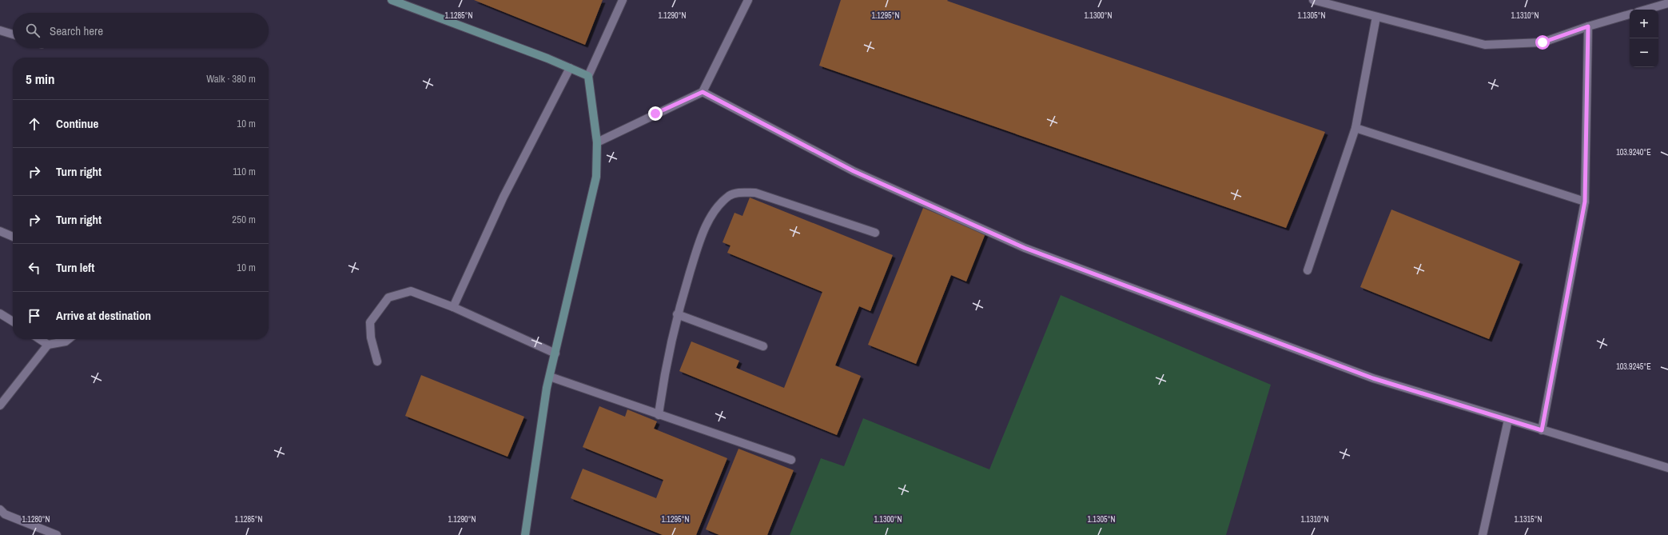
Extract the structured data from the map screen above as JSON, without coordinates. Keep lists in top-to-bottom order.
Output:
{
  "page": {
    "map_buttons": ["+", "−"],
    "search": "Search here",
    "heading": ["5 min", "Walk · 380 m"],
    "list": [
      ["Continue", "10 m"],
      ["Turn right", "110 m"],
      ["Turn right", "250 m"],
      ["Turn left", "10 m"],
      "Arrive at destination"
    ]
  },
  "coordinates": [
    "1.1285°N",
    "1.1290°N",
    "1.1295°N",
    "1.1300°N",
    "1.1305°N",
    "1.1310°N",
    "103.9240°E",
    "103.9245°E",
    "1.1280°N",
    "1.1315°N"
  ]
}
